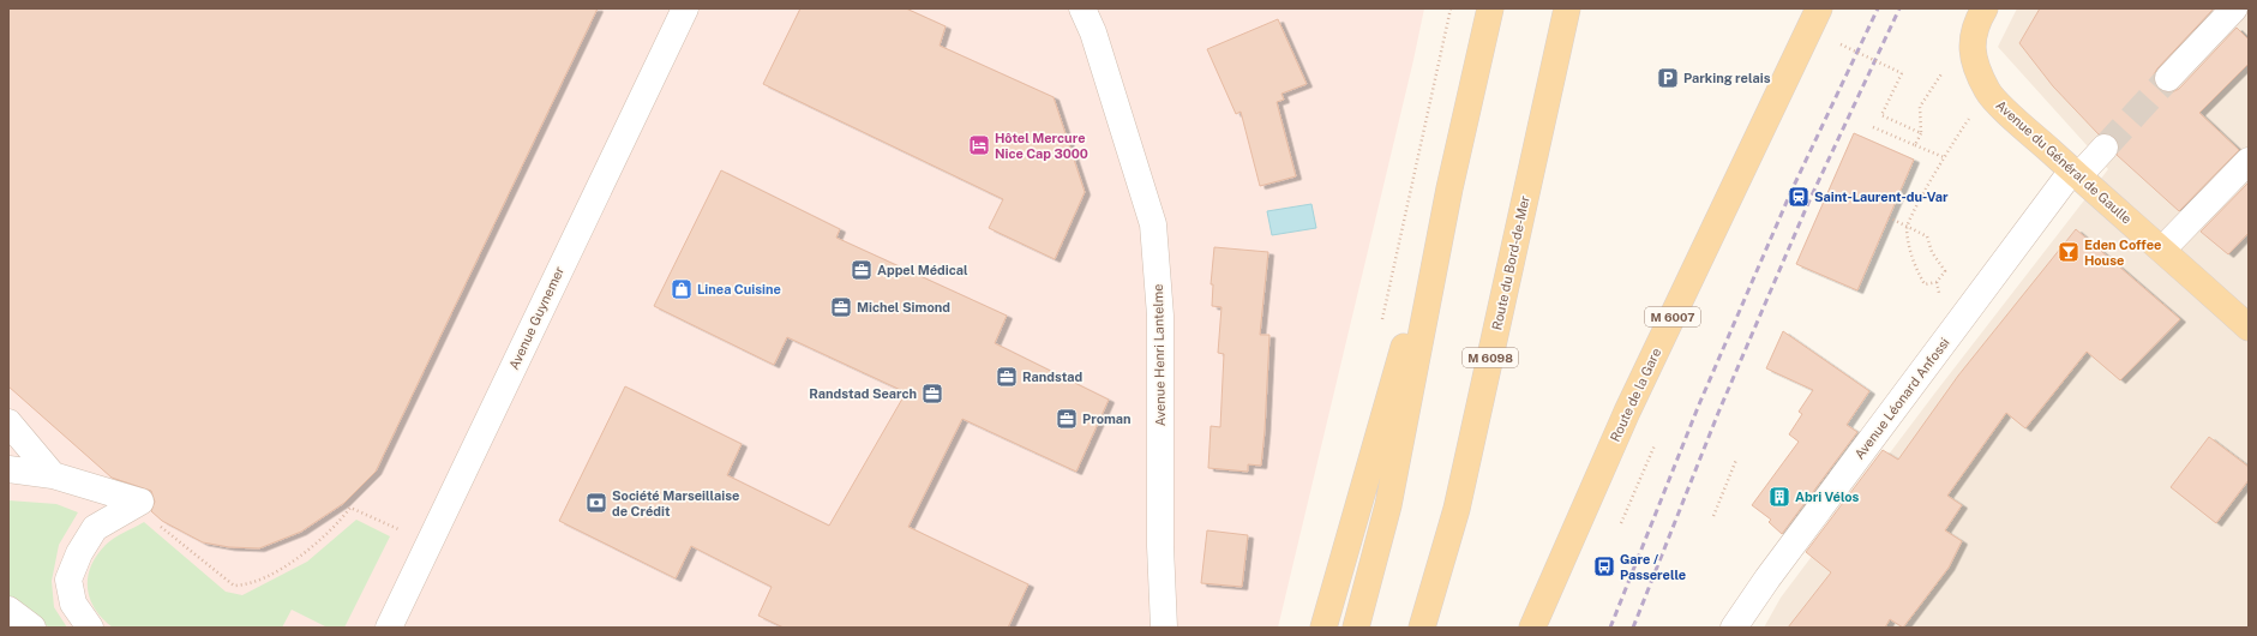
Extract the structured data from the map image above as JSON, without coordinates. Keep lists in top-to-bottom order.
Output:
{
  "streets": {
    "main road": [
      "Avenue du Général de Gaulle",
      "Route du Bord-de-Mer",
      "M 6007",
      "M 6098",
      "Route de la Gare"
    ],
    "street": ["Avenue Guynemer", "Avenue Henri Lantelme", "Avenue Léonard Anfossi"]
  },
  "crossings": [
    ["Avenue du Général de Gaulle", "Avenue Léonard Anfossi"]
  ],
  "places": {
    "parking": ["Parking relais"],
    "hotel": ["Hôtel Mercure Nice Cap 3000"],
    "station": ["Saint-Laurent-du-Var"],
    "bar": ["Eden Coffee House"],
    "office": [
      "Appel Médical",
      "Michel Simond",
      "Randstad",
      "Randstad Search",
      "Proman"
    ],
    "shop": ["Linea Cuisine"],
    "building": ["Abri Vélos"],
    "bank": ["Société Marseillaise de Crédit"],
    "bus stop": ["Gare / Passerelle"]
  }
}
